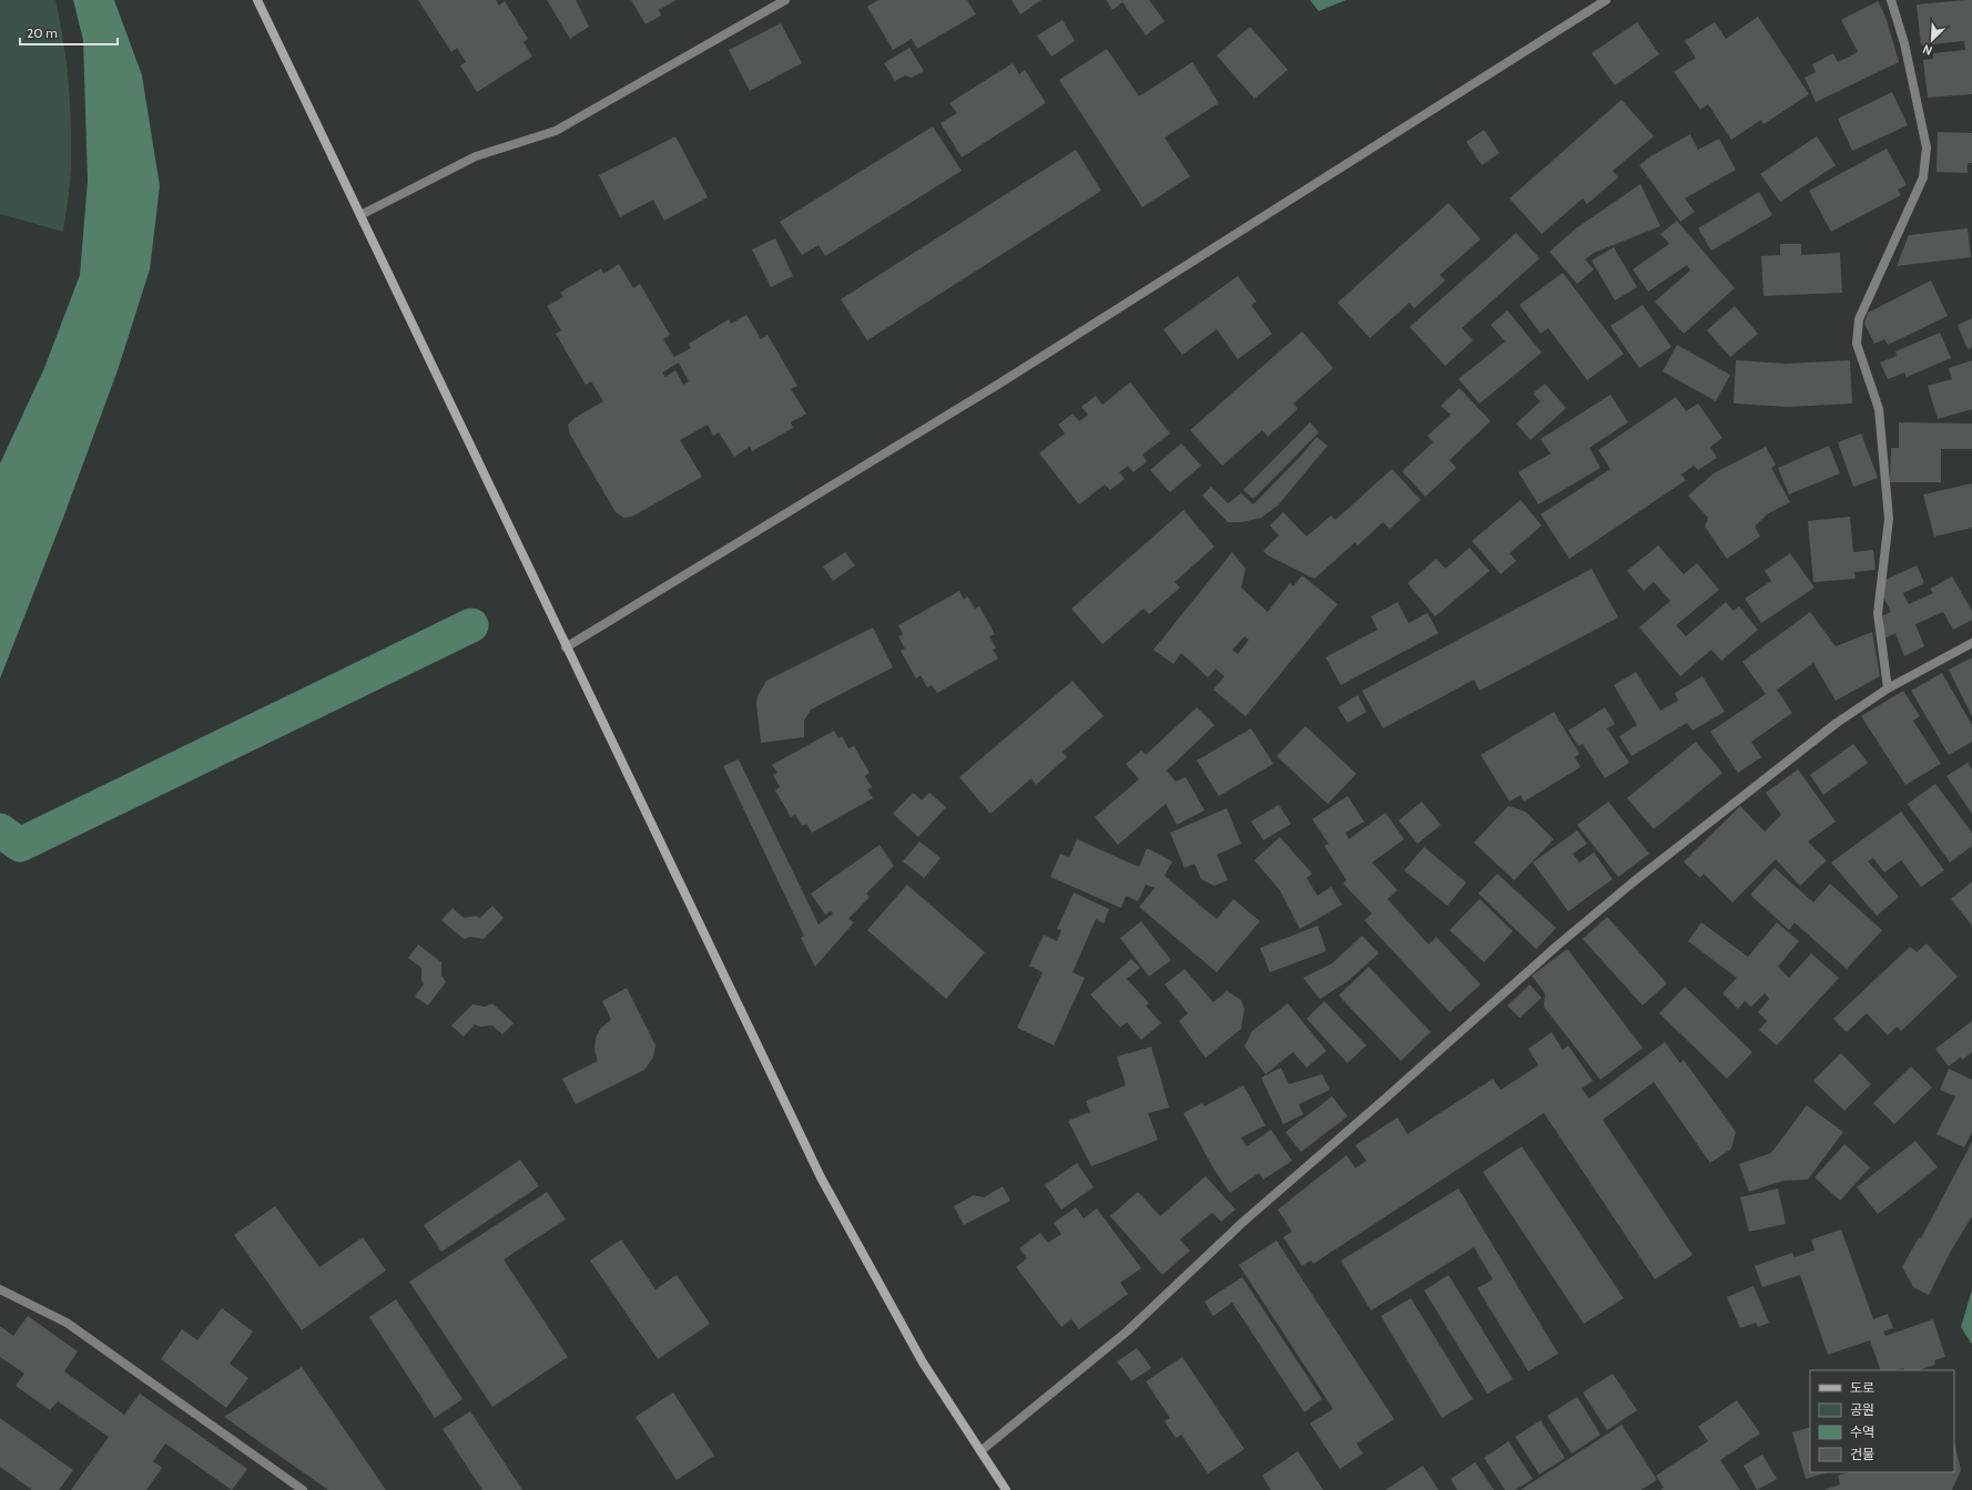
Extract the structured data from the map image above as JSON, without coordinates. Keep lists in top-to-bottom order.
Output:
{
  "legend": [
    "도로",
    "공원",
    "수역",
    "건물"
  ],
  "scale_bar": "20 m",
  "north": "bottom left"
}
